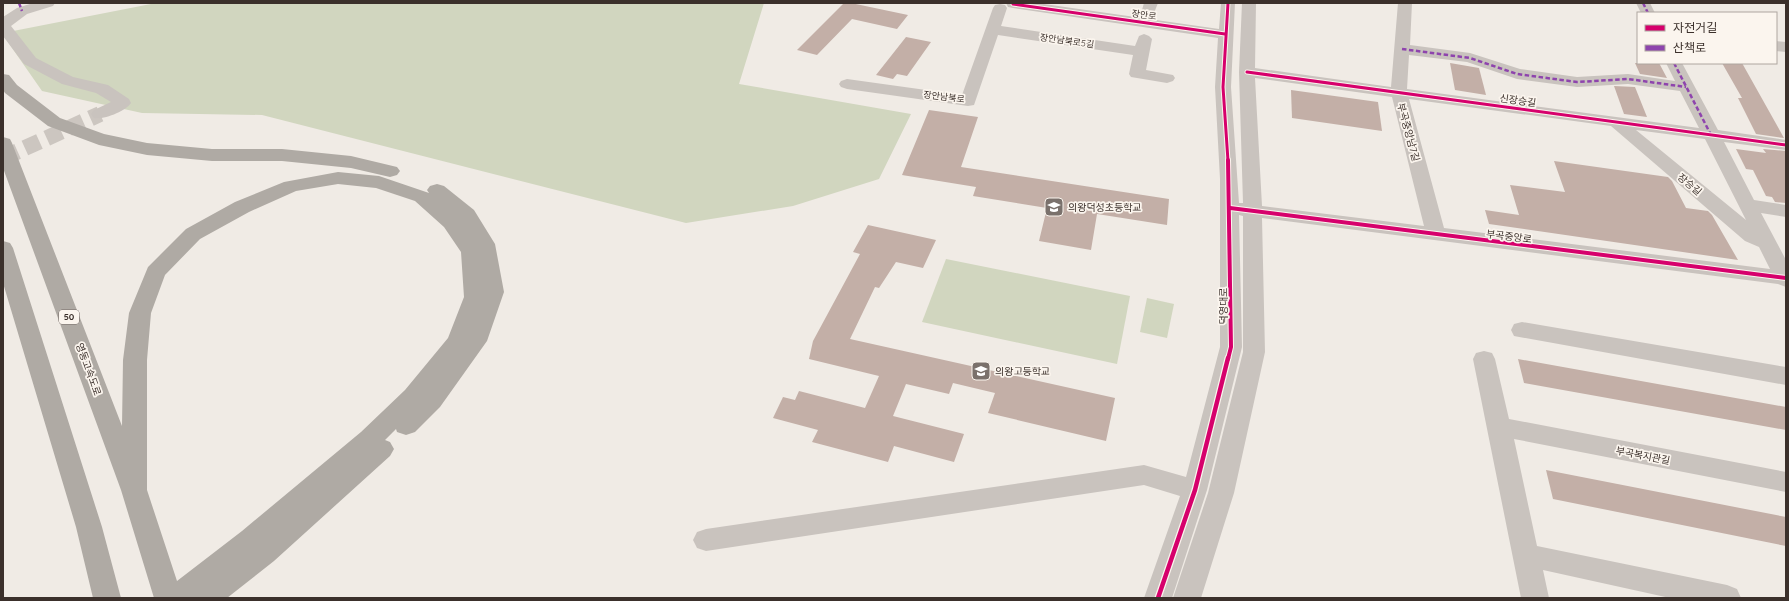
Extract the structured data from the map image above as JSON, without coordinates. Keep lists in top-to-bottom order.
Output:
{
  "streets": {
    "highway": ["50", "영동고속도로"],
    "street": [
      "장안로",
      "장안남북로5길",
      "장안남북로",
      "신장승길",
      "부곡중앙남7길",
      "장승길",
      "부곡중앙로",
      "덕영대로",
      "부곡복지관길"
    ]
  },
  "crossings": [
    ["장안로", "장안남북로"],
    ["장안로", "덕영대로"],
    ["장안남북로5길", "장안남북로"],
    ["신장승길", "부곡중앙남7길"],
    ["신장승길", "장승길"],
    ["부곡중앙남7길", "부곡중앙로"],
    ["부곡중앙로", "덕영대로"]
  ],
  "places": {
    "school or university": ["의왕덕성초등학교", "의왕고등학교"]
  },
  "legend": ["자전거길", "산책로"]
}
